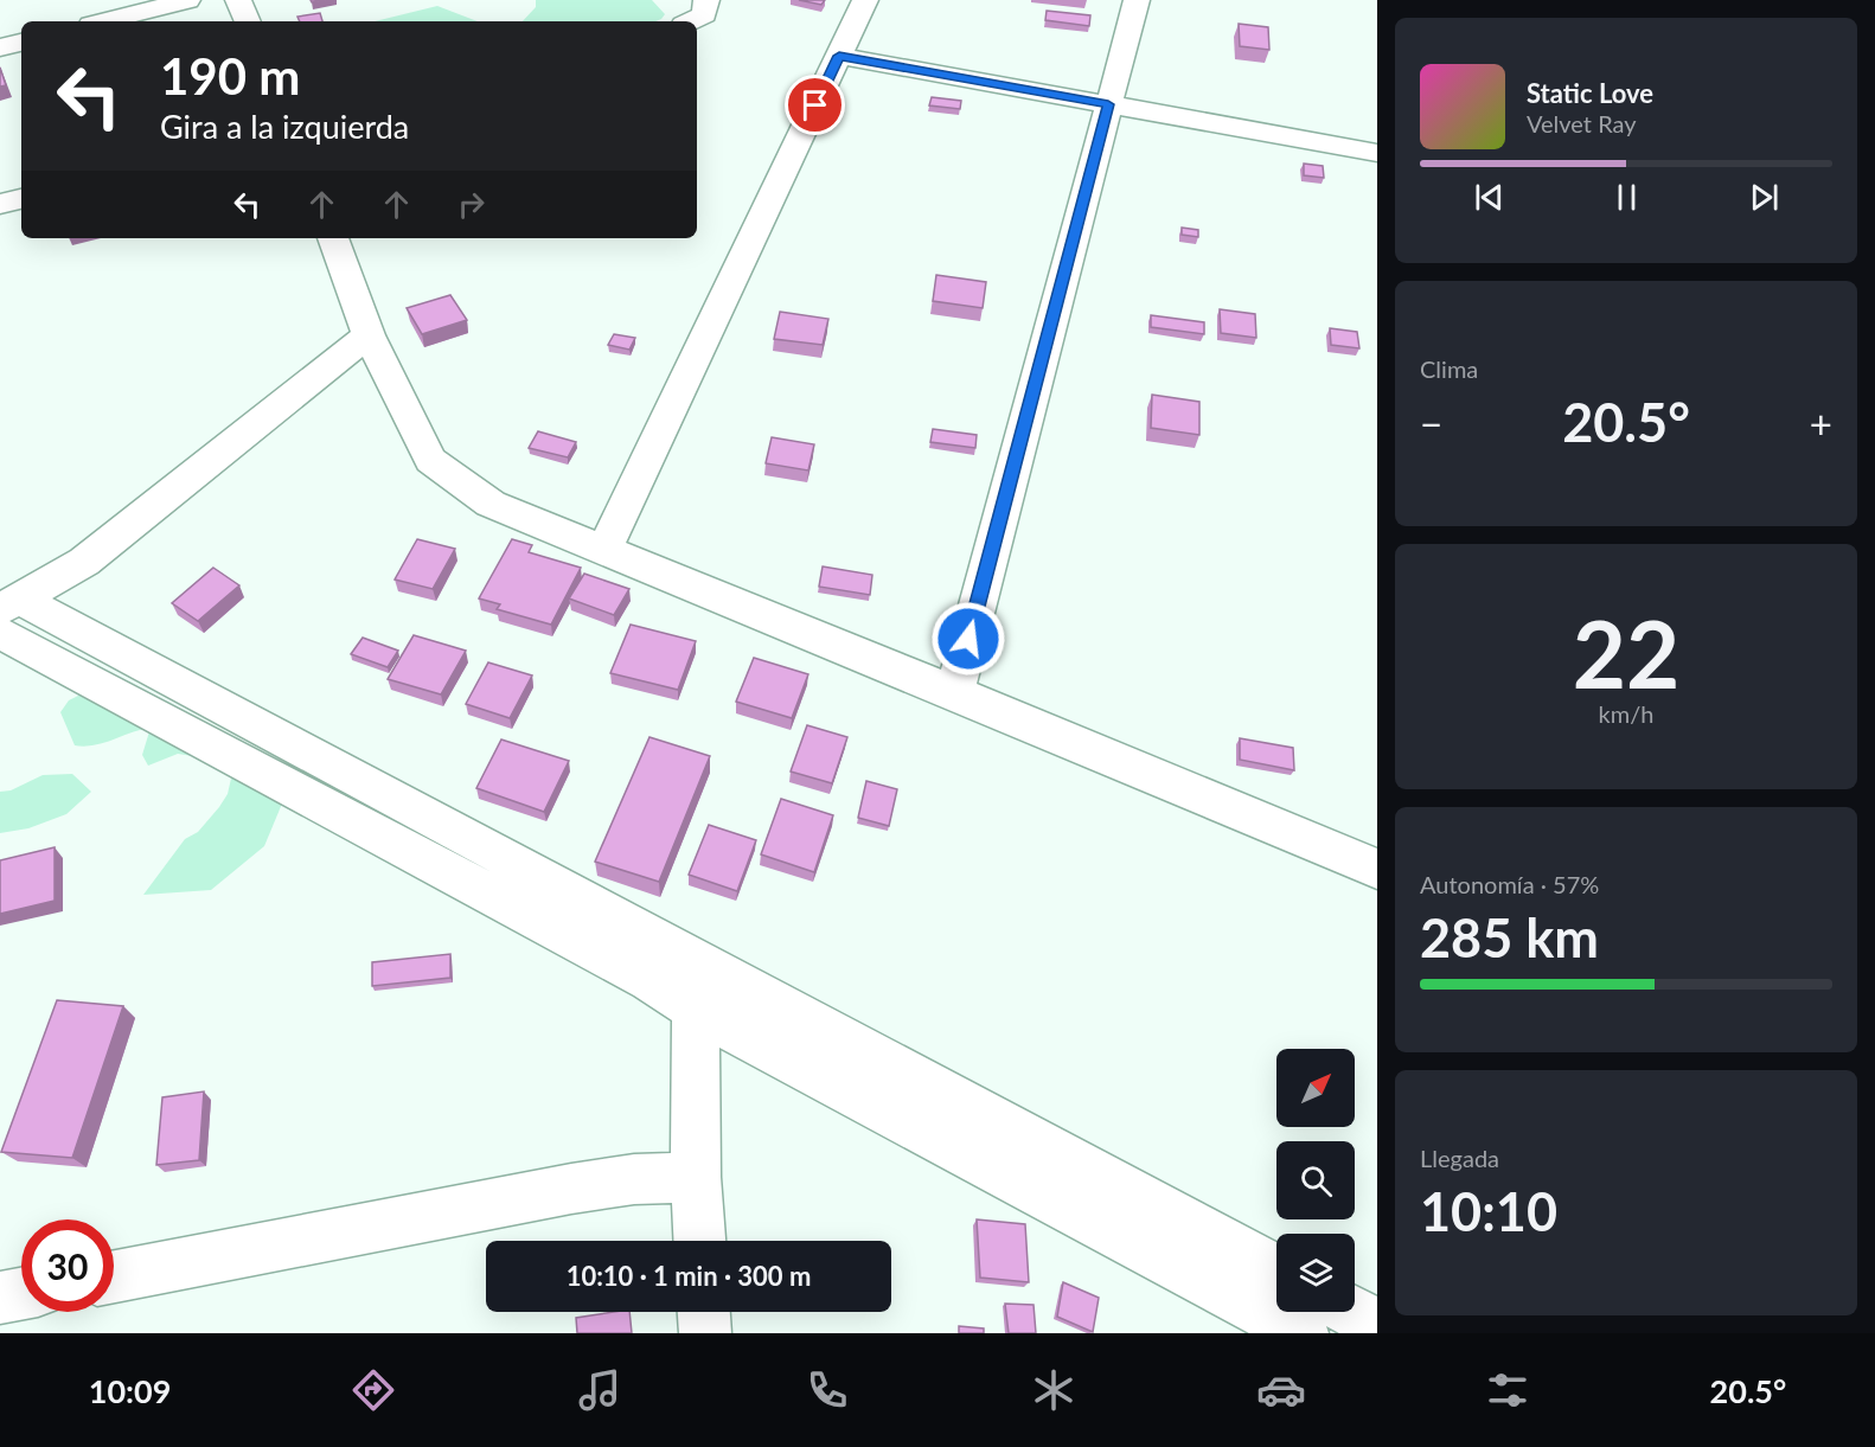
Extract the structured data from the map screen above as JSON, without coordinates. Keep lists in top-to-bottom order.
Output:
{
  "north": "top right",
  "page": {
    "turn": ["190 m", "Gira a la izquierda"],
    "song": ["Static Love", "Velvet Ray"],
    "tile": [
      "Clima",
      ["22", "km/h"],
      ["Autonomía · 57%", "285 km"],
      ["Llegada", "10:10"]
    ],
    "heat": ["−", "20.5°", "+"],
    "limit": "30",
    "trip": "10:10 · 1 min · 300 m",
    "tabs": ["10:09", "20.5°"]
  }
}
